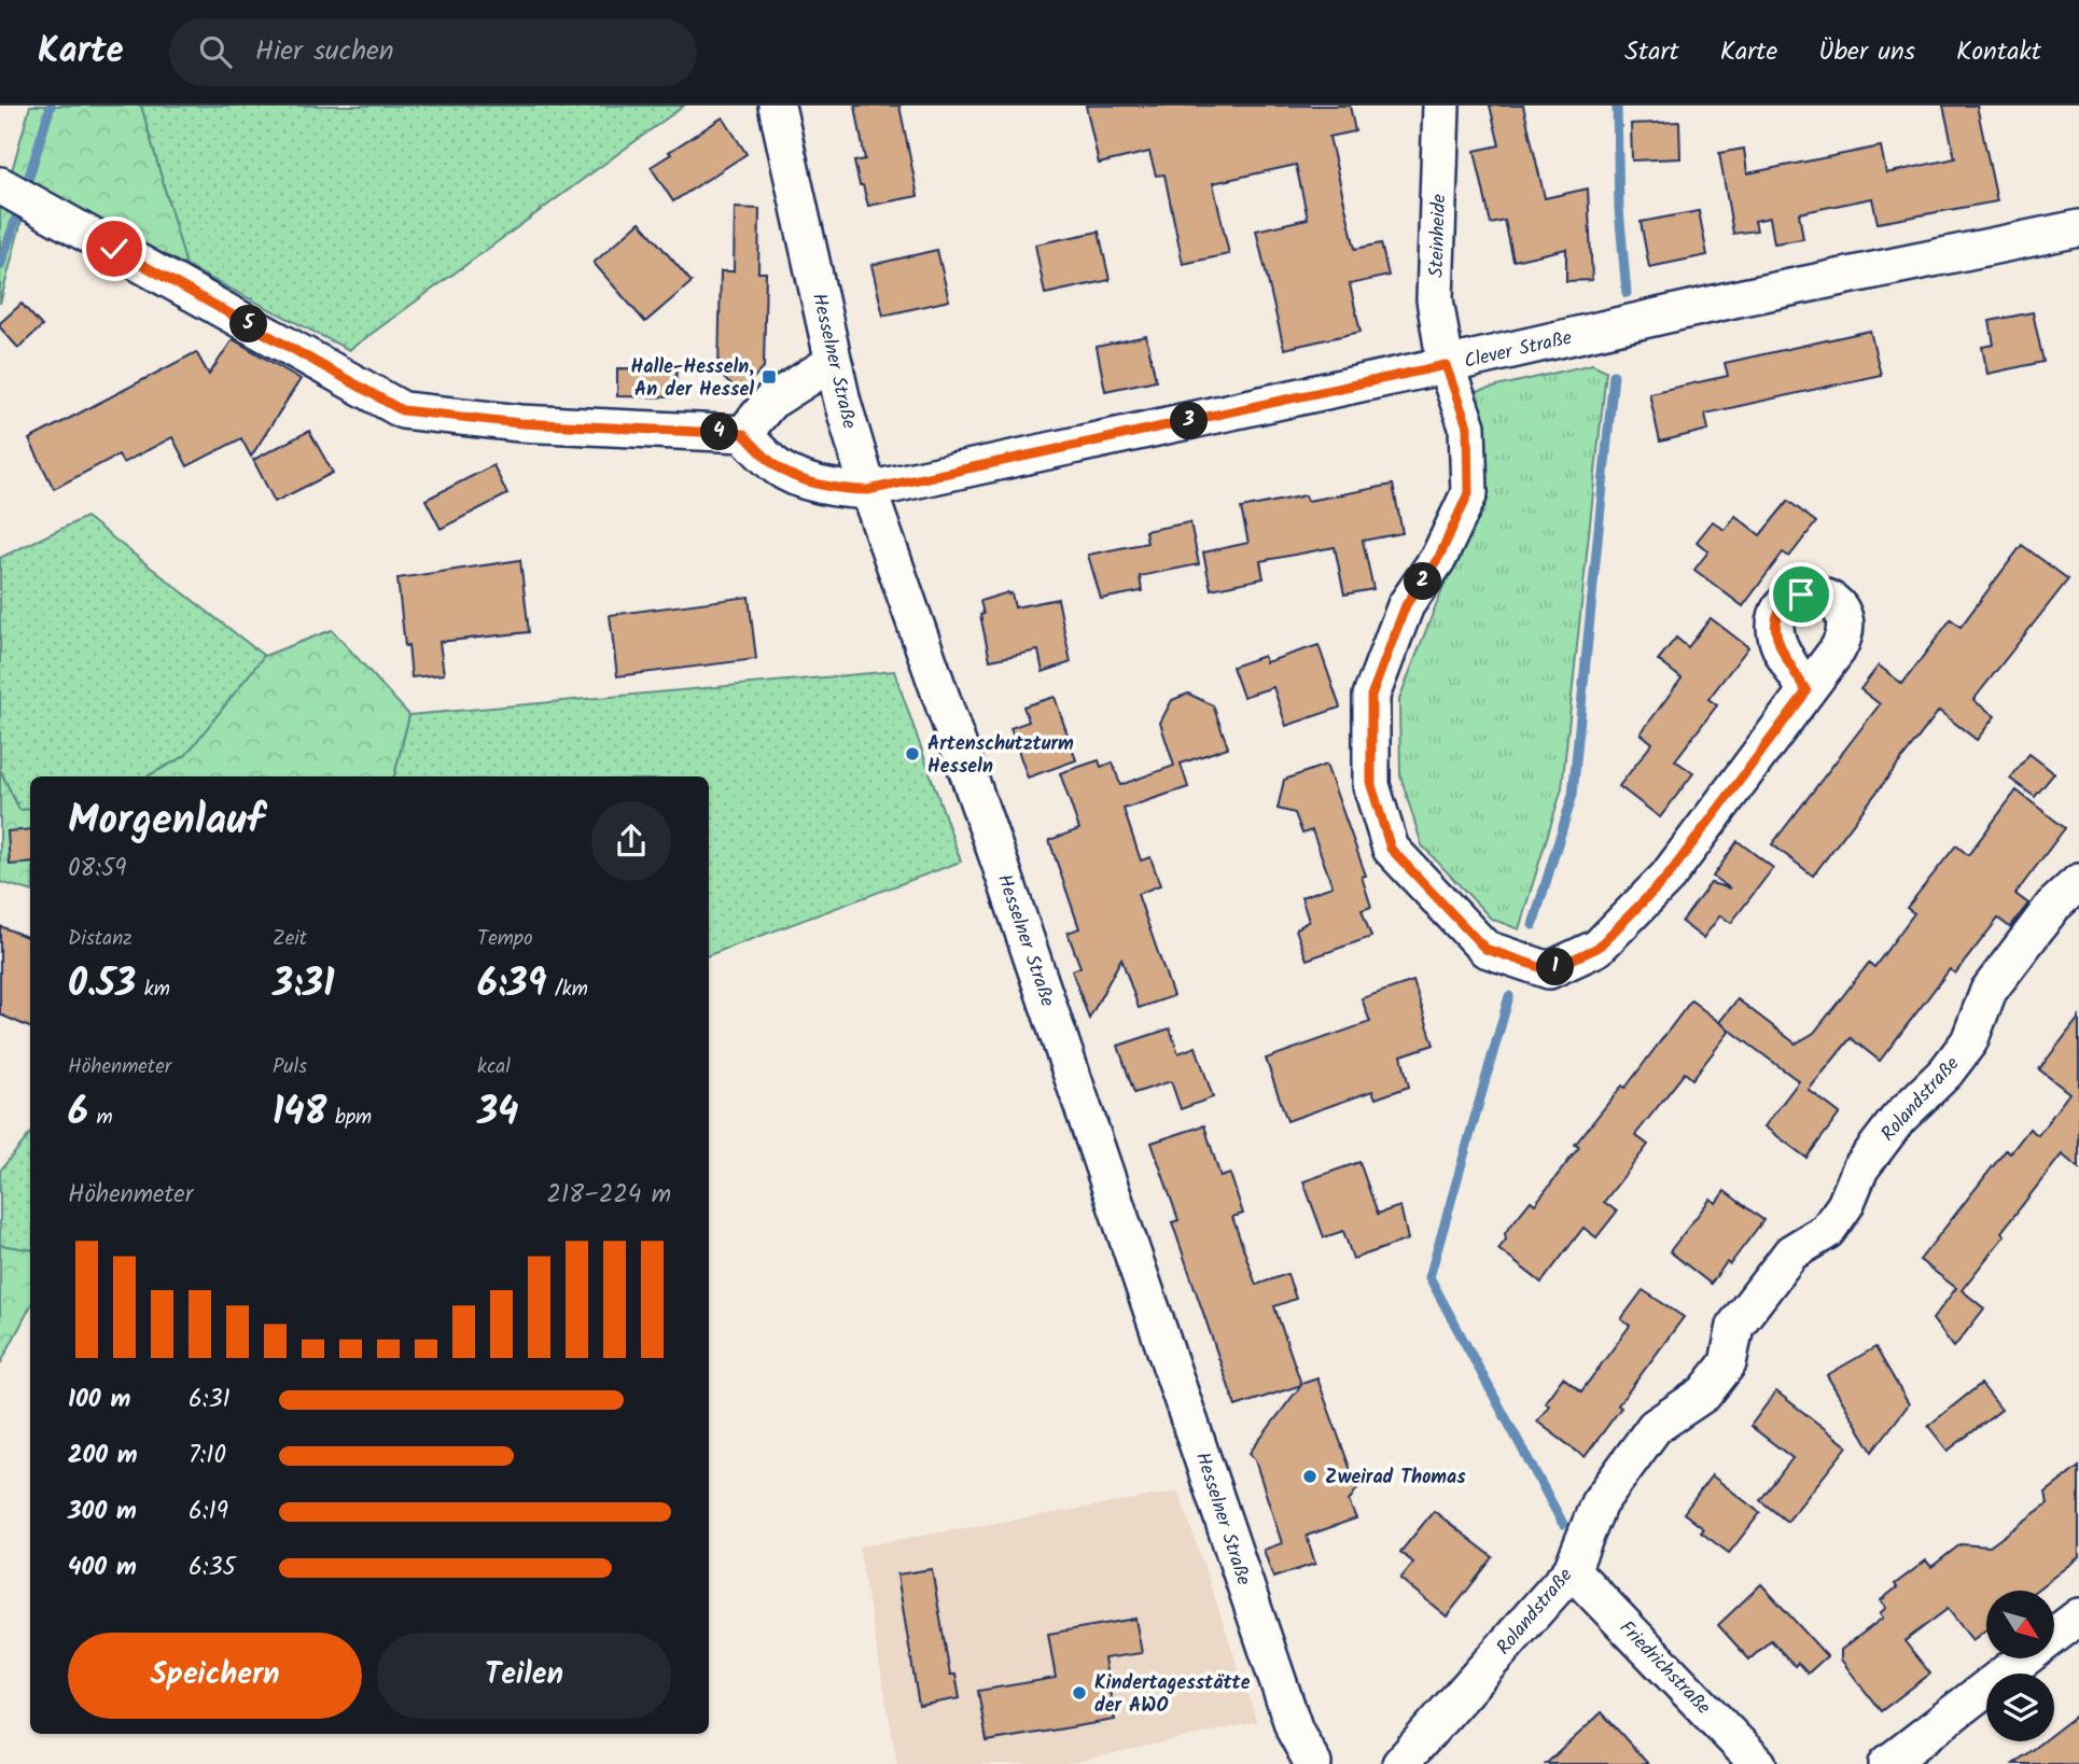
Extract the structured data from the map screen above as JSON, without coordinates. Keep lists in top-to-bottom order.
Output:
{
  "streets": {
    "street": [
      "Steinheide",
      "Clever Straße",
      "Hesselner Straße",
      "Rolandstraße",
      "Friedrichstraße"
    ]
  },
  "crossings": [
    ["Steinheide", "Clever Straße"],
    ["Clever Straße", "Hesselner Straße"],
    ["Rolandstraße", "Friedrichstraße"]
  ],
  "places": {
    "transit": ["Halle-Hesseln, An der Hessel"],
    "other": ["Artenschutzturm Hesseln", "Zweirad Thomas", "Kindertagesstätte der AWO"]
  },
  "north": "bottom right",
  "page": {
    "header": "Karte",
    "search": "Hier suchen",
    "nav": [
      "Start",
      "Karte",
      "Über uns",
      "Kontakt"
    ],
    "pins": [
      "5",
      "3",
      "4",
      "2",
      "1"
    ],
    "heading": ["Morgenlauf", "08:59"],
    "stats": [
      ["Distanz", "0.53 km"],
      ["Zeit", "3:31"],
      ["Tempo", "6:39 /km"],
      ["Höhenmeter", "6 m"],
      ["Puls", "148 bpm"],
      ["kcal", "34"]
    ],
    "chart": ["Höhenmeter", "218–224 m"],
    "list": [
      {
        "name": "100 m",
        "note": "6:31"
      },
      {
        "name": "200 m",
        "note": "7:10"
      },
      {
        "name": "300 m",
        "note": "6:19"
      },
      {
        "name": "400 m",
        "note": "6:35"
      }
    ],
    "buttons": ["Speichern", "Teilen"]
  }
}
